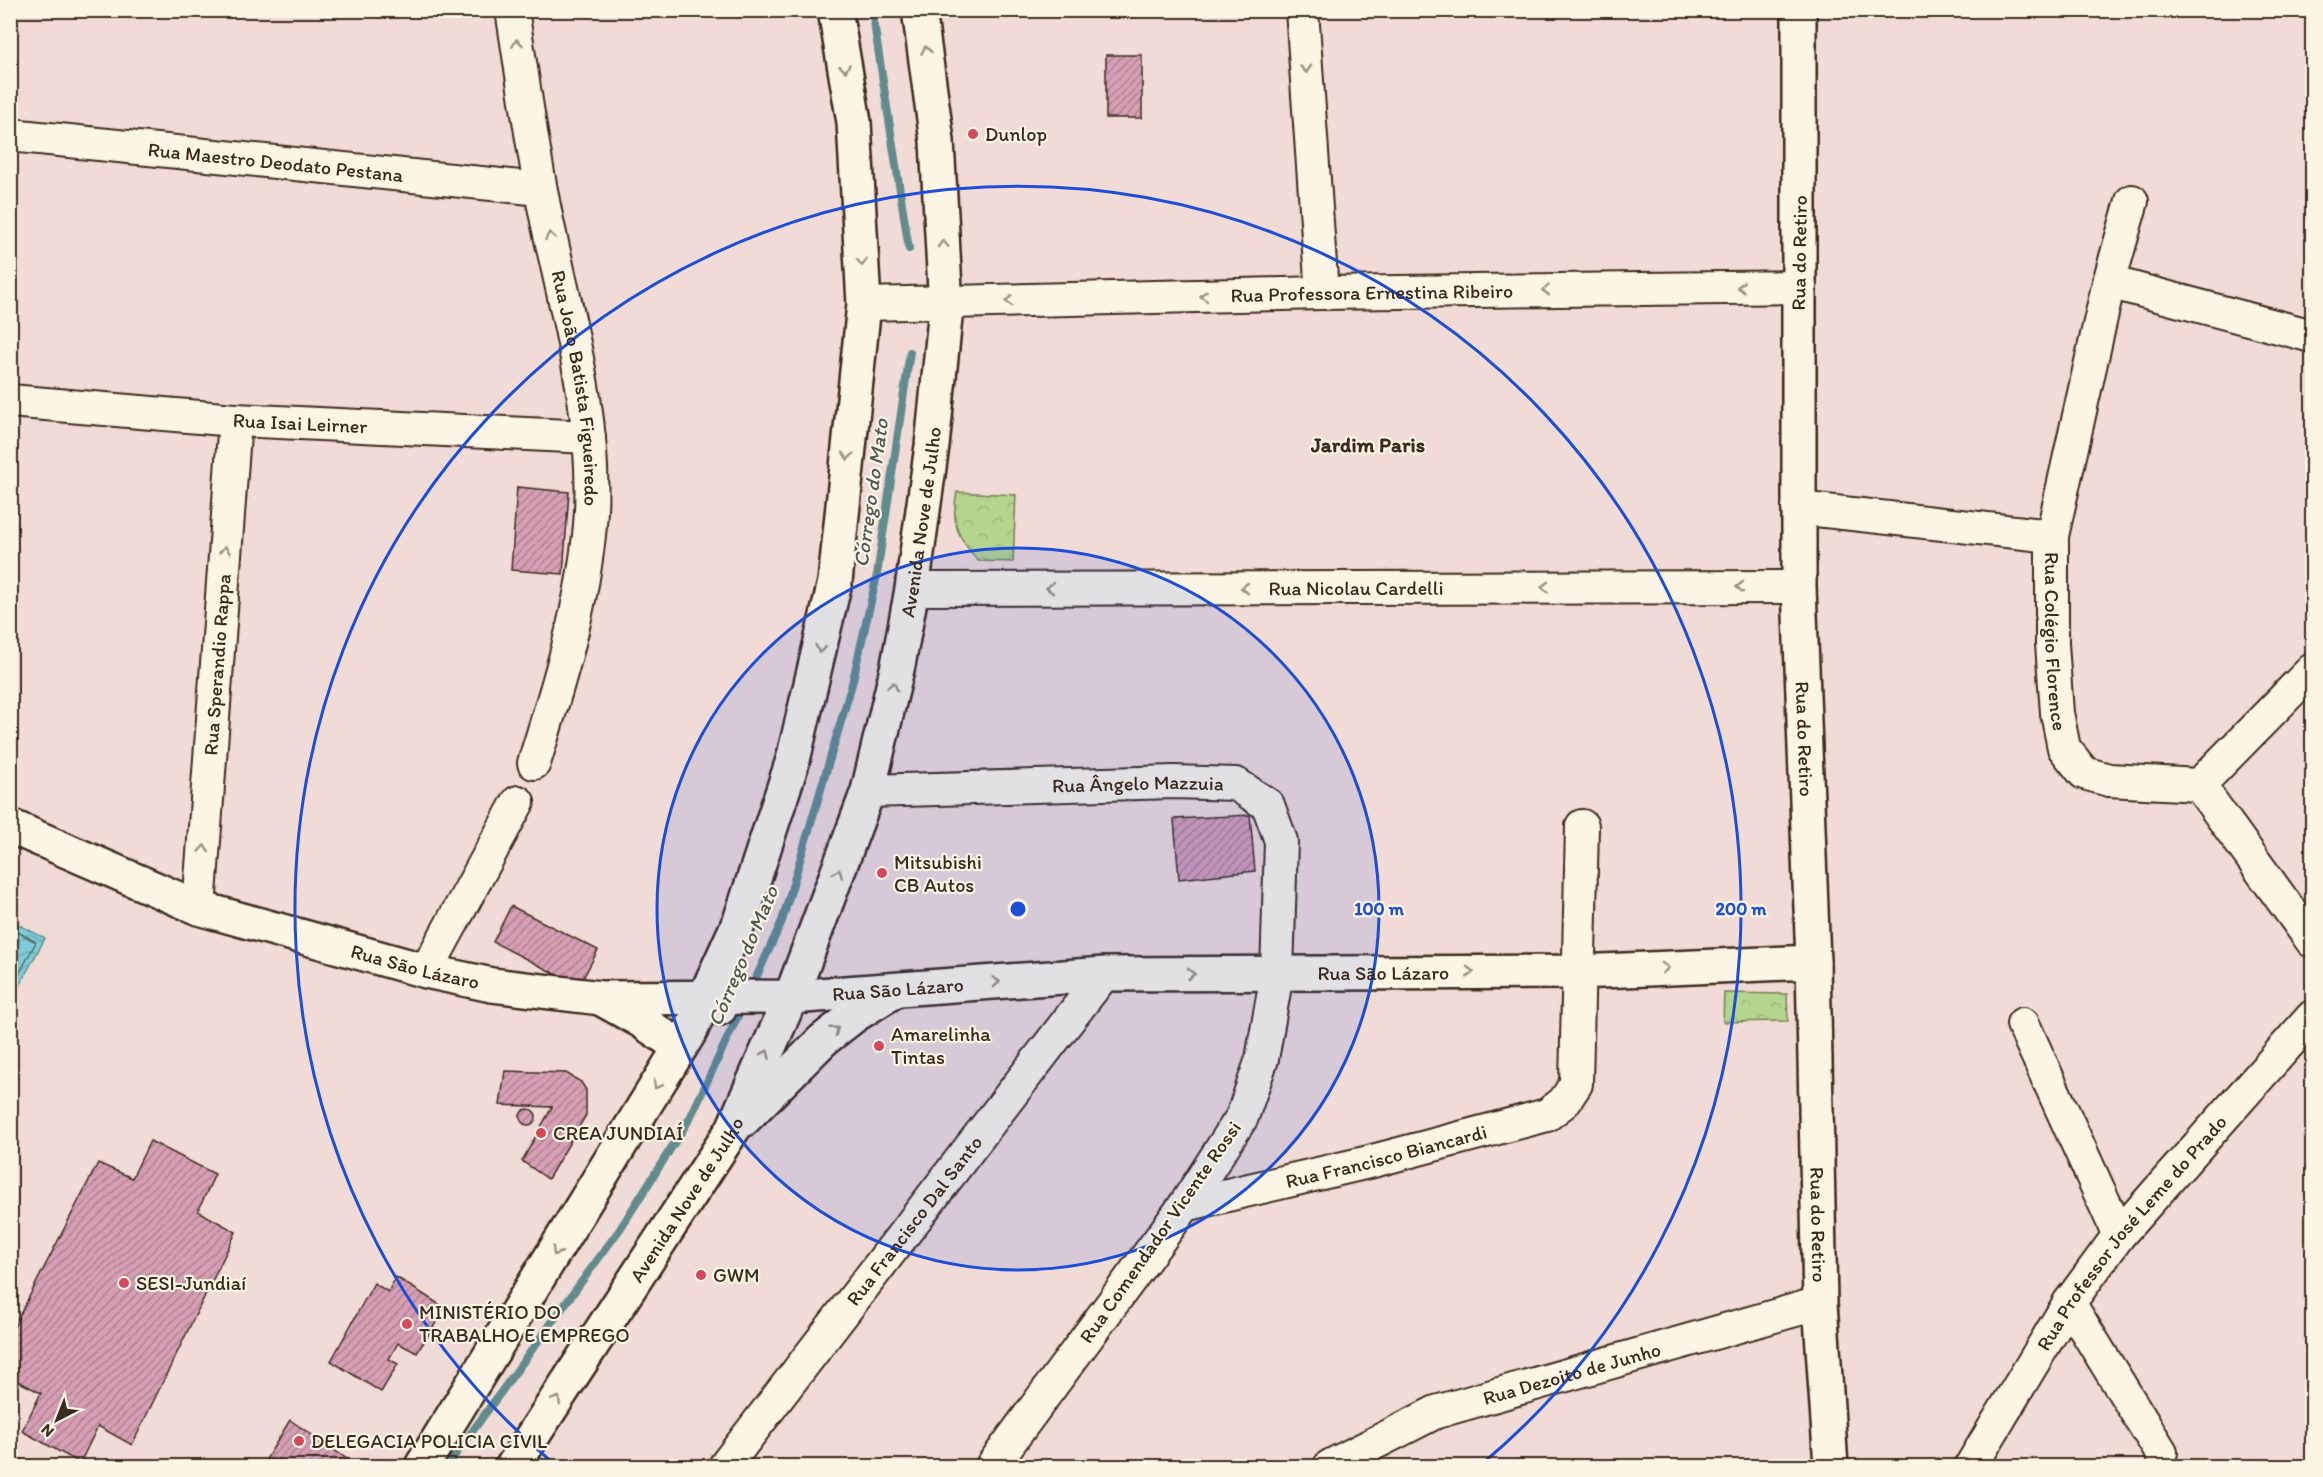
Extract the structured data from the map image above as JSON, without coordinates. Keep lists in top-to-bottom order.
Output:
{
  "streets": {
    "main road": ["Rua do Retiro", "Avenida Nove de Julho", "Rua São Lázaro"],
    "street": [
      "Rua Maestro Deodato Pestana",
      "Rua Professora Ernestina Ribeiro",
      "Rua João Batista Figueiredo",
      "Rua Isai Leirner",
      "Rua Nicolau Cardelli",
      "Rua Colégio Florence",
      "Rua Sperandio Rappa",
      "Rua Ângelo Mazzuia",
      "Rua Francisco Biancardi",
      "Rua Francisco Dal Santo",
      "Rua Comendador Vicente Rossi",
      "Rua Professor José Leme do Prado",
      "Rua Dezoito de Junho"
    ]
  },
  "crossings": [
    ["Rua Maestro Deodato Pestana", "Rua João Batista Figueiredo"],
    ["Rua do Retiro", "Rua Professora Ernestina Ribeiro"],
    ["Rua do Retiro", "Rua Nicolau Cardelli"],
    ["Rua do Retiro", "Rua São Lázaro"],
    ["Rua do Retiro", "Rua Dezoito de Junho"],
    ["Rua Professora Ernestina Ribeiro", "Avenida Nove de Julho"],
    ["Rua João Batista Figueiredo", "Rua Isai Leirner"],
    ["Rua Isai Leirner", "Rua Sperandio Rappa"],
    ["Avenida Nove de Julho", "Rua Nicolau Cardelli"],
    ["Avenida Nove de Julho", "Rua Ângelo Mazzuia"],
    ["Avenida Nove de Julho", "Rua São Lázaro"],
    ["Rua Sperandio Rappa", "Rua São Lázaro"],
    ["Rua Ângelo Mazzuia", "Rua São Lázaro"],
    ["Rua Ângelo Mazzuia", "Rua Comendador Vicente Rossi"],
    ["Rua São Lázaro", "Rua Francisco Biancardi"],
    ["Rua São Lázaro", "Rua Francisco Dal Santo"],
    ["Rua São Lázaro", "Rua Comendador Vicente Rossi"],
    ["Rua Francisco Biancardi", "Rua Comendador Vicente Rossi"]
  ],
  "one_way": [
    "Rua Professora Ernestina Ribeiro",
    "Rua João Batista Figueiredo",
    "Rua Nicolau Cardelli",
    "Rua Sperandio Rappa",
    "Rua São Lázaro"
  ],
  "districts": ["Jardim Paris"],
  "water": ["Córrego do Mato"],
  "places": [
    "Dunlop",
    "Mitsubishi CB Autos",
    "Amarelinha Tintas",
    "CREA JUNDIAÍ",
    "GWM",
    "SESI-Jundiaí",
    "MINISTÉRIO DO TRABALHO E EMPREGO",
    "DELEGACIA POLICIA CIVIL"
  ],
  "north": "bottom left",
  "rings": ["100 m", "200 m"]
}
